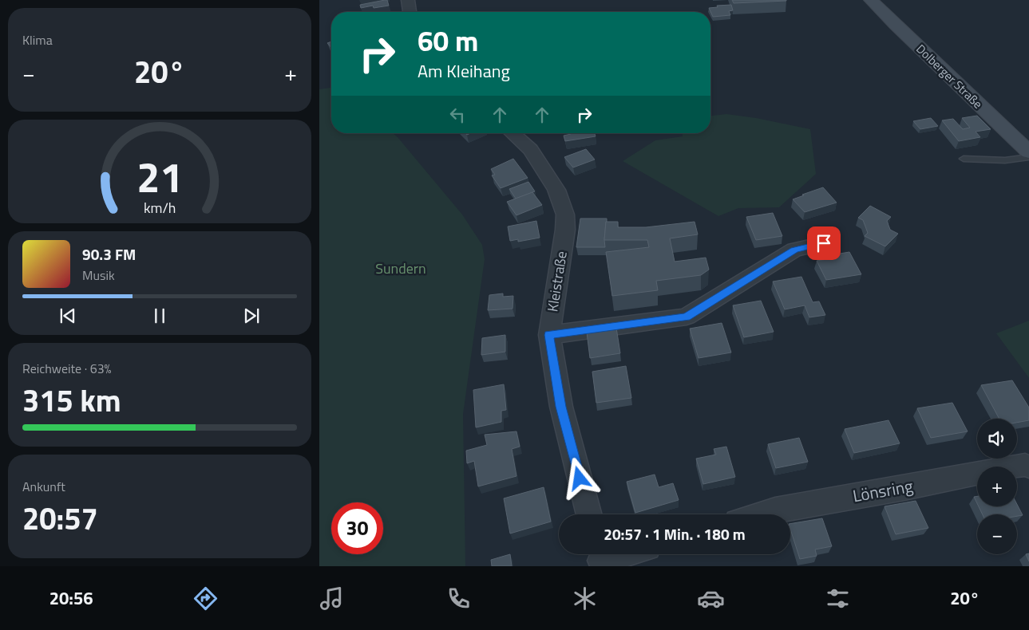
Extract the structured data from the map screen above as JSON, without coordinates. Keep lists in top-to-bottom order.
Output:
{
  "streets": {
    "main road": ["Dolberger Straße"],
    "street": ["Kleistraße", "Lönsring"]
  },
  "parks": ["Sundern"],
  "page": {
    "tile": [
      "Klima",
      ["Reichweite · 63%", "315 km"],
      ["Ankunft", "20:57"]
    ],
    "turn": ["60 m", "Am Kleihang"],
    "heat": ["−", "20°", "+"],
    "song": ["90.3 FM", "Musik"],
    "map_buttons": ["+", "−"],
    "limit": "30",
    "trip": "20:57 · 1 Min. · 180 m",
    "tabs": ["20:56", "20°"],
    "gauge": ["21", "km/h"]
  }
}
